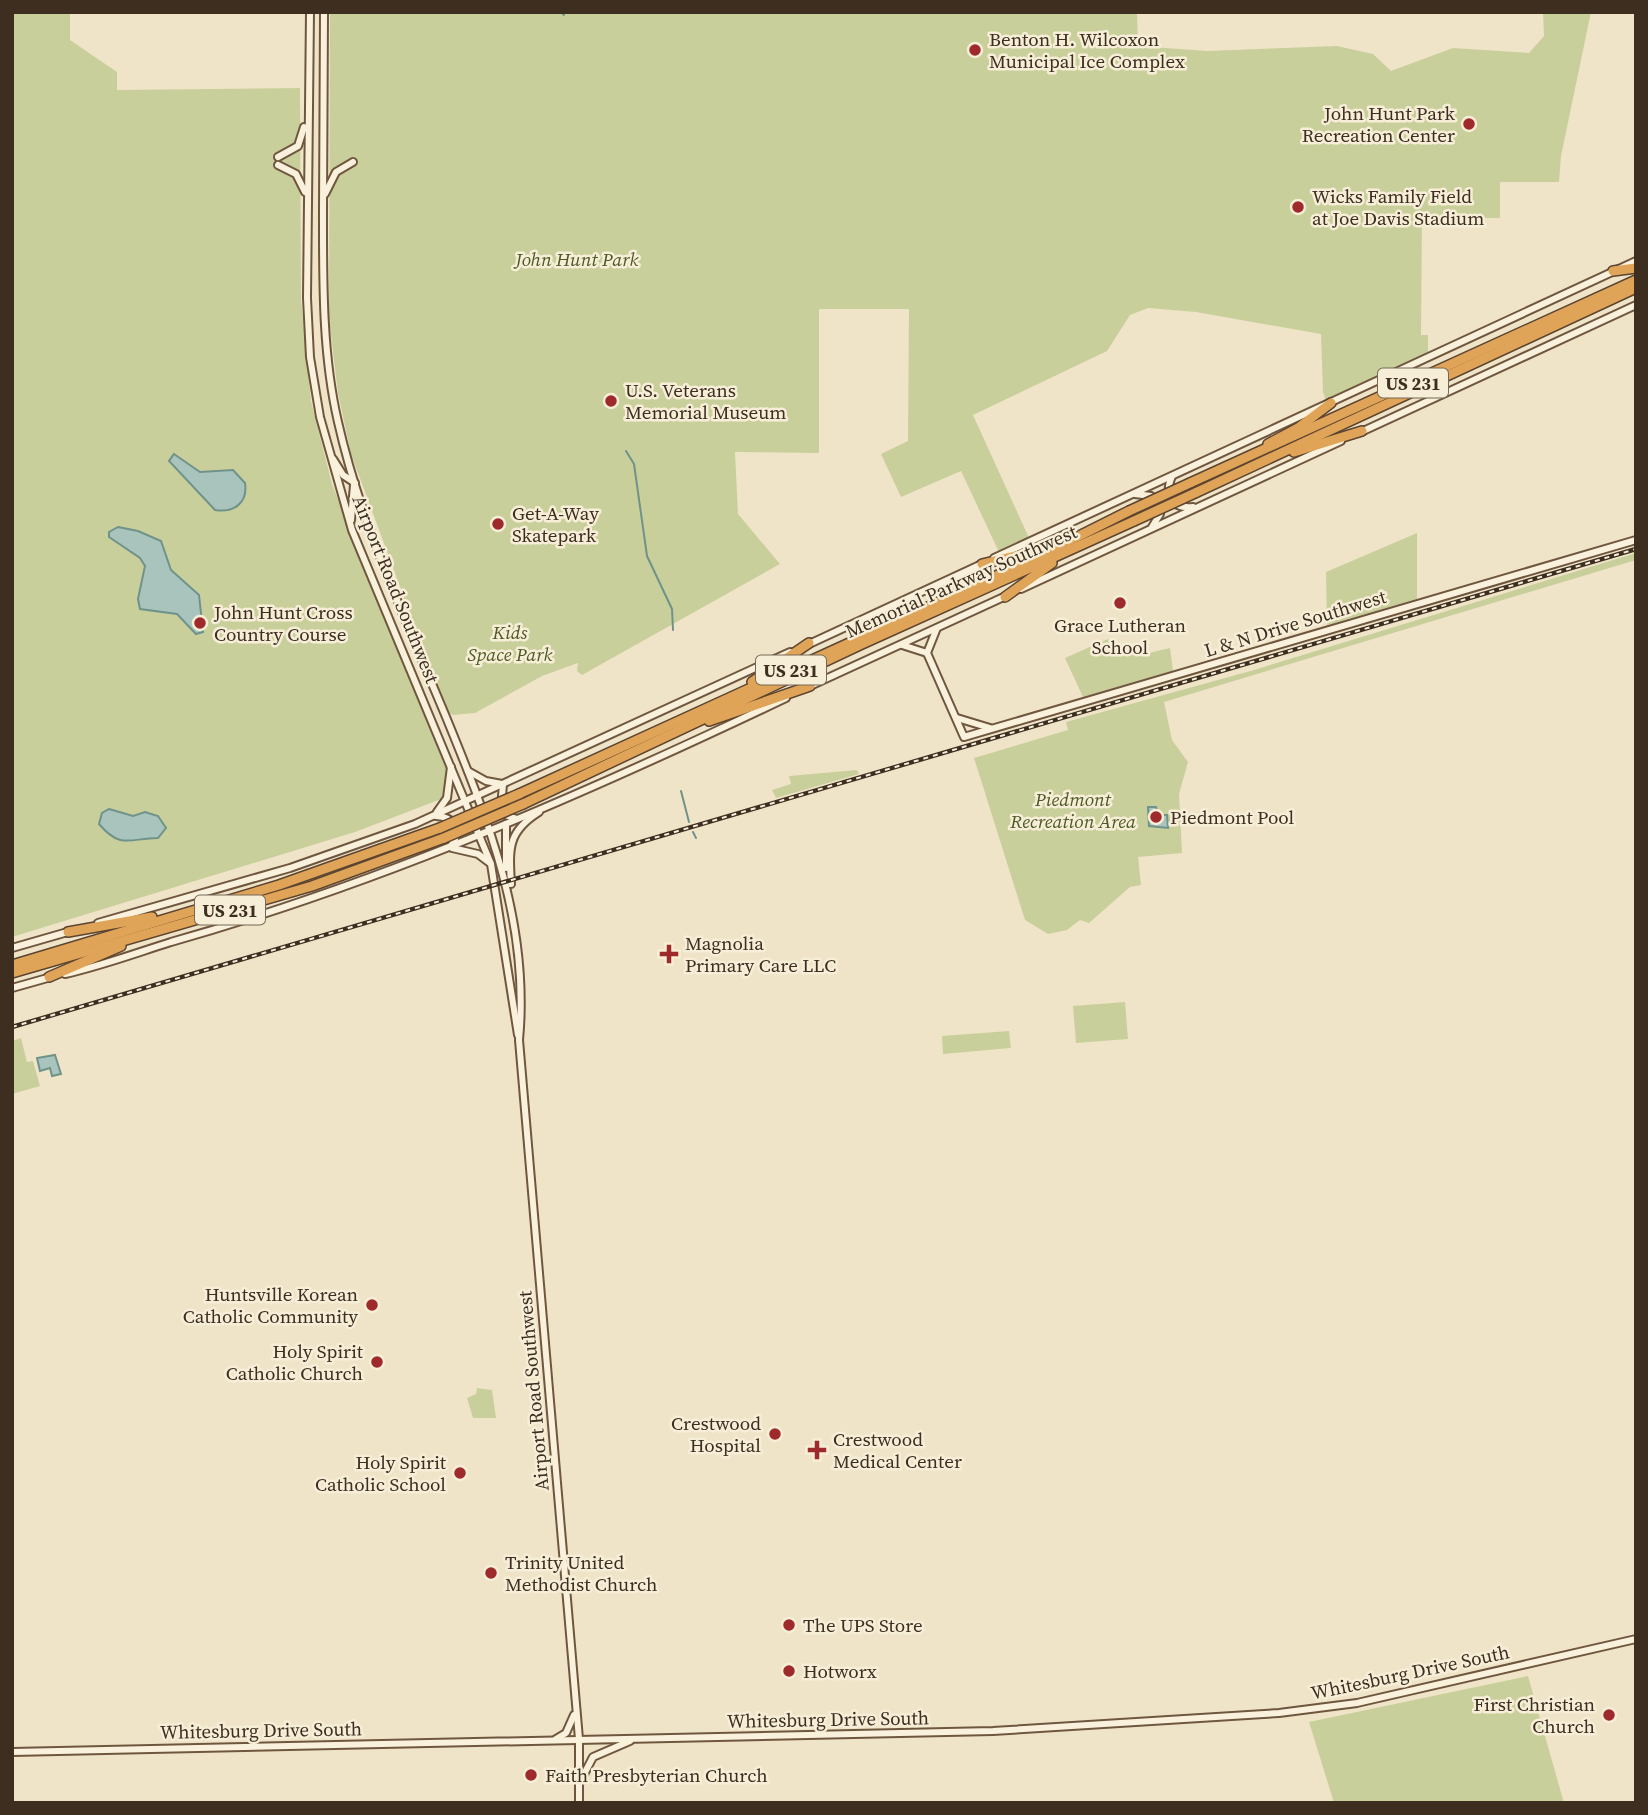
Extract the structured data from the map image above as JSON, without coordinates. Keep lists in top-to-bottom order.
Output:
{
  "streets": {
    "highway": ["US 231", "Memorial Parkway Southwest"],
    "main road": ["Airport Road Southwest", "L & N Drive Southwest", "Whitesburg Drive South"]
  },
  "crossings": [
    ["Airport Road Southwest", "Whitesburg Drive South"]
  ],
  "parks": ["John Hunt Park", "Kids Space Park", "Piedmont Recreation Area"],
  "places": {
    "other": [
      "Benton H. Wilcoxon Municipal Ice Complex",
      "John Hunt Park Recreation Center",
      "Wicks Family Field at Joe Davis Stadium",
      "U.S. Veterans Memorial Museum",
      "Get-A-Way Skatepark",
      "Grace Lutheran School",
      "John Hunt Cross Country Course",
      "Piedmont Pool",
      "Huntsville Korean Catholic Community",
      "Holy Spirit Catholic Church",
      "Crestwood Hospital",
      "Holy Spirit Catholic School",
      "Trinity United Methodist Church",
      "The UPS Store",
      "Hotworx",
      "First Christian Church",
      "Faith Presbyterian Church"
    ],
    "health": ["Magnolia Primary Care LLC", "Crestwood Medical Center"]
  }
}
